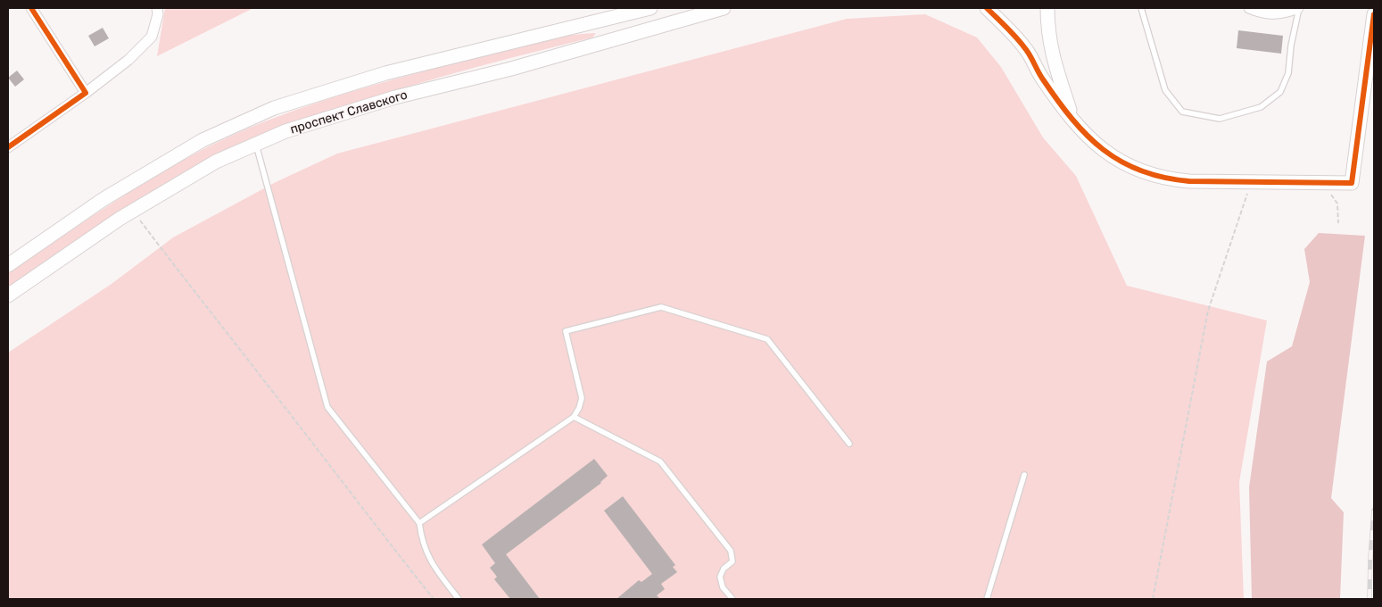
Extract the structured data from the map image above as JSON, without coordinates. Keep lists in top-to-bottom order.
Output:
{
  "streets": {
    "main road": ["проспект Славского"]
  }
}
